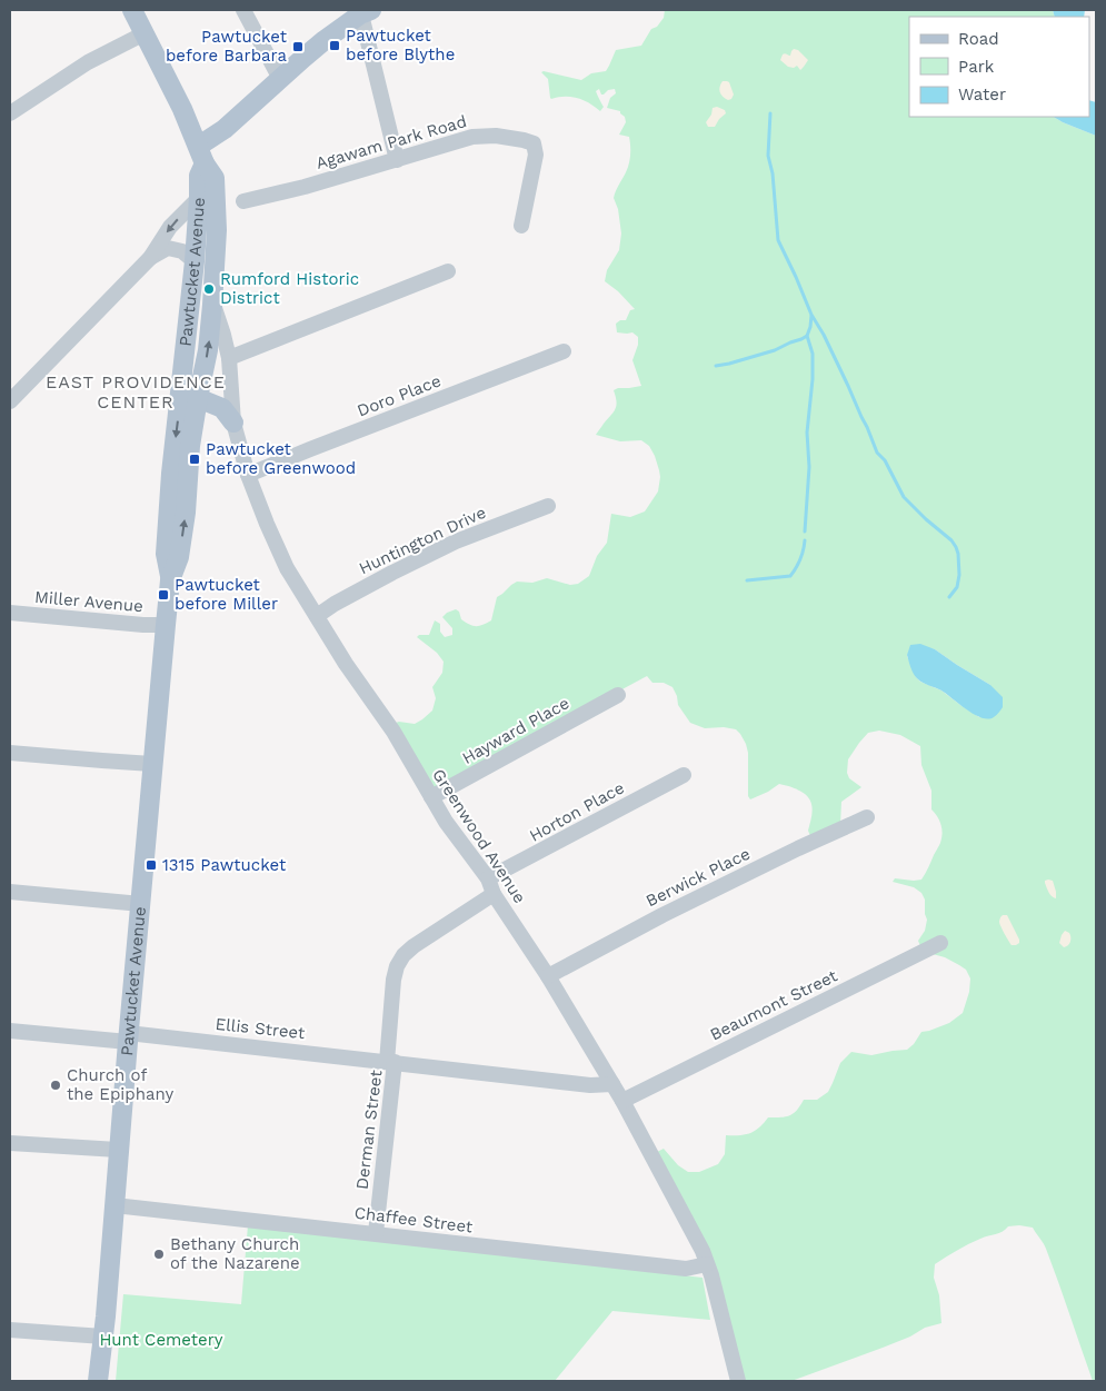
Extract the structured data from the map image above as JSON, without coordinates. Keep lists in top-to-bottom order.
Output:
{
  "streets": {
    "main road": ["Pawtucket Avenue"],
    "street": [
      "Agawam Park Road",
      "Doro Place",
      "Huntington Drive",
      "Miller Avenue",
      "Hayward Place",
      "Horton Place",
      "Greenwood Avenue",
      "Berwick Place",
      "Beaumont Street",
      "Ellis Street",
      "Derman Street",
      "Chaffee Street"
    ]
  },
  "crossings": [
    ["Pawtucket Avenue", "Miller Avenue"],
    ["Pawtucket Avenue", "Greenwood Avenue"],
    ["Pawtucket Avenue", "Ellis Street"],
    ["Pawtucket Avenue", "Chaffee Street"],
    ["Doro Place", "Greenwood Avenue"],
    ["Huntington Drive", "Greenwood Avenue"],
    ["Hayward Place", "Greenwood Avenue"],
    ["Horton Place", "Greenwood Avenue"],
    ["Greenwood Avenue", "Berwick Place"],
    ["Greenwood Avenue", "Beaumont Street"],
    ["Greenwood Avenue", "Ellis Street"],
    ["Greenwood Avenue", "Derman Street"],
    ["Greenwood Avenue", "Chaffee Street"],
    ["Ellis Street", "Derman Street"],
    ["Derman Street", "Chaffee Street"]
  ],
  "districts": ["EAST PROVIDENCE CENTER"],
  "parks": ["Hunt Cemetery"],
  "places": {
    "transit": [
      "Pawtucket before Blythe",
      "Pawtucket before Barbara",
      "Pawtucket before Greenwood",
      "Pawtucket before Miller",
      "1315 Pawtucket"
    ],
    "other": ["Rumford Historic District", "Church of the Epiphany", "Bethany Church of the Nazarene"]
  },
  "legend": ["Road", "Park", "Water"]
}
